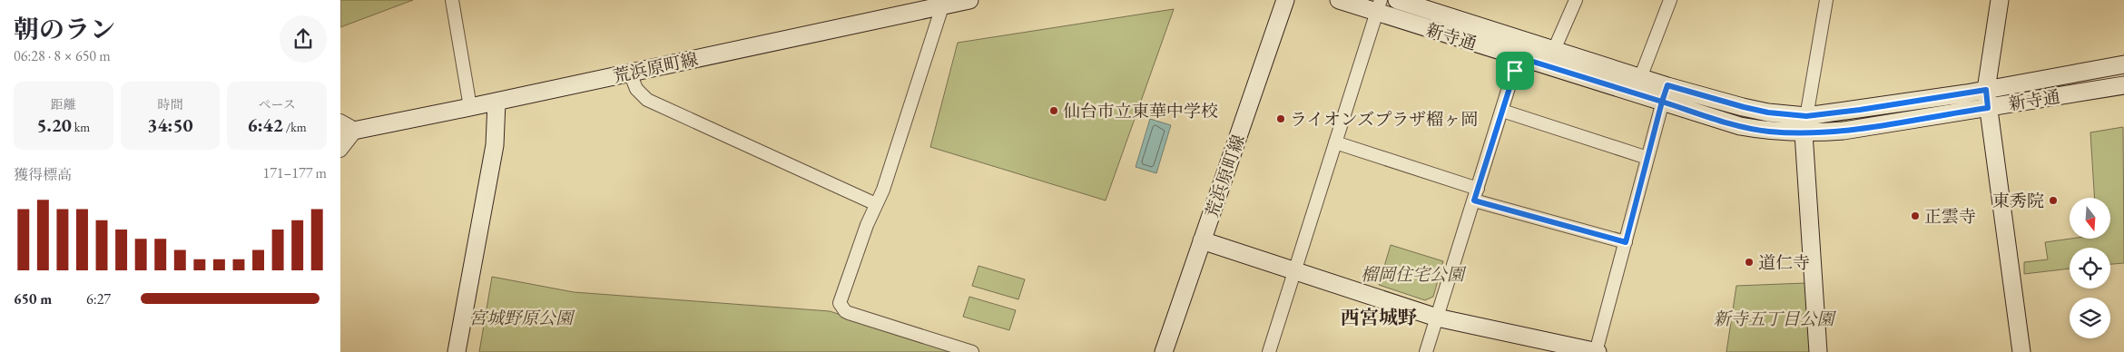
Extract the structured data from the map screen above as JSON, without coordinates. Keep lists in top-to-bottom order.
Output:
{
  "streets": {
    "street": ["新寺通", "荒浜原町線"]
  },
  "districts": ["西宮城野"],
  "parks": ["榴岡住宅公園", "宮城野原公園", "新寺五丁目公園"],
  "places": [
    "仙台市立東華中学校",
    "ライオンズプラザ榴ヶ岡",
    "東秀院",
    "正雲寺",
    "道仁寺"
  ],
  "north": "bottom",
  "page": {
    "heading": ["朝のラン", "06:28 · 8 × 650 m"],
    "stats": [
      ["距離", "5.20 km"],
      ["時間", "34:50"],
      ["ペース", "6:42 /km"]
    ],
    "chart": ["獲得標高", "171–177 m"],
    "list": [
      {
        "name": "650 m",
        "note": "6:27"
      }
    ]
  }
}
